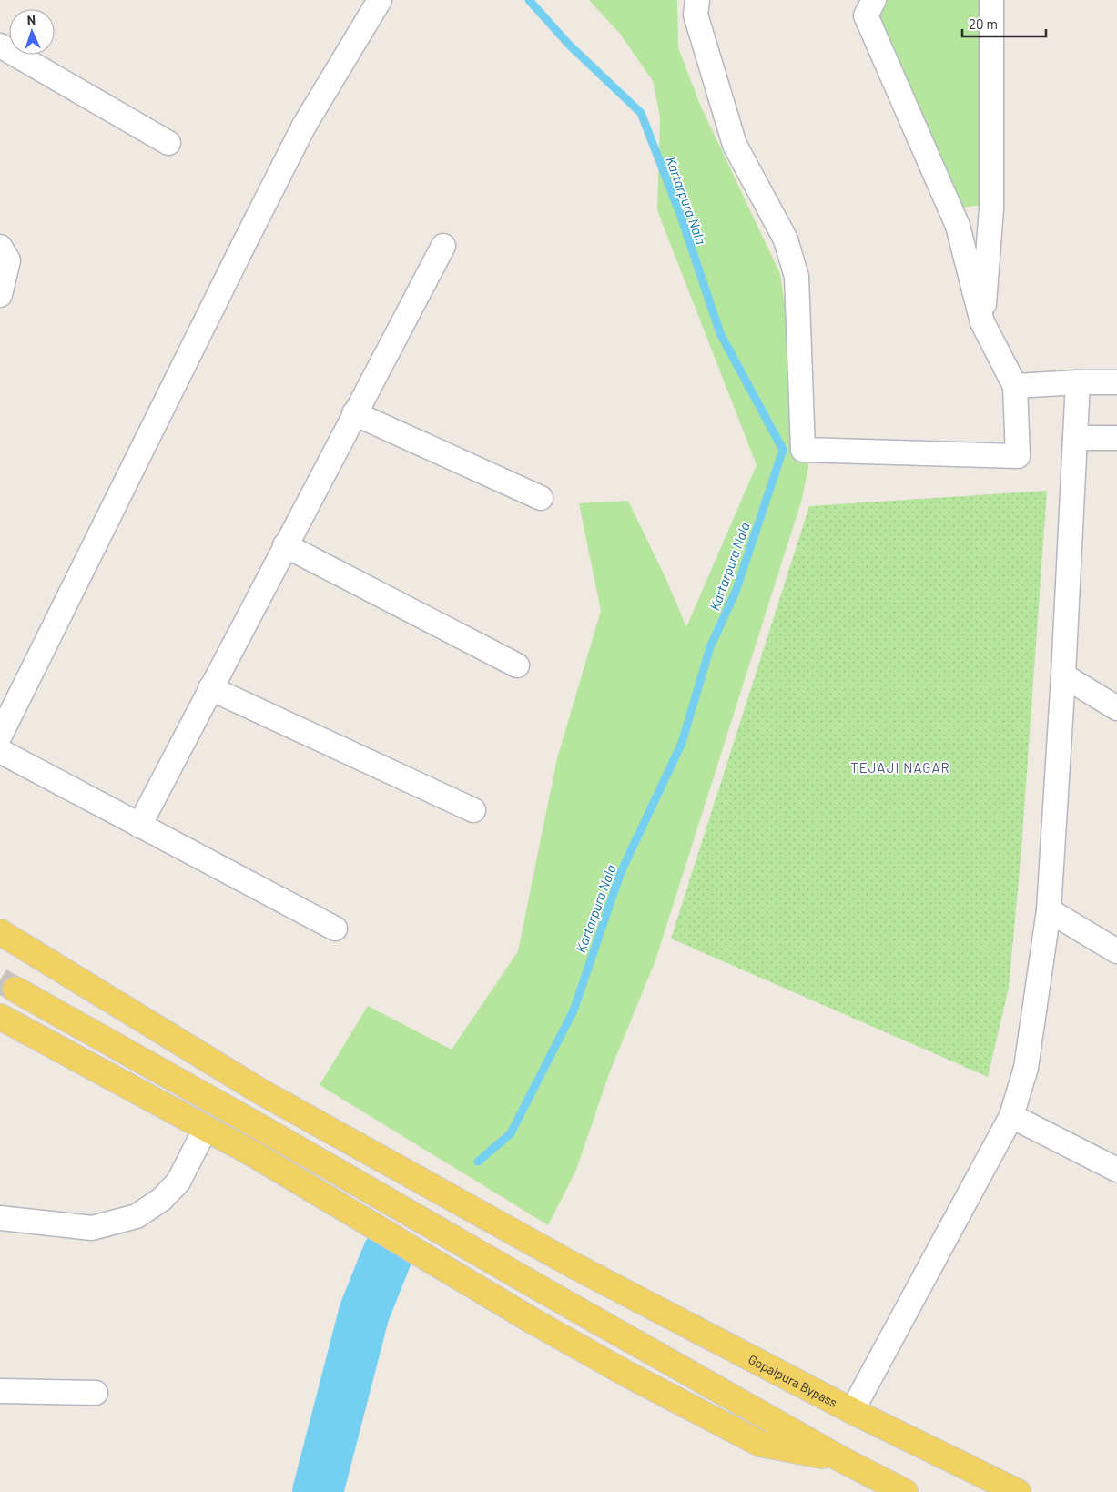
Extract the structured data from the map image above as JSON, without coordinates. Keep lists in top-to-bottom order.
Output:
{
  "streets": {
    "main road": ["Gopalpura Bypass"]
  },
  "districts": ["TEJAJI NAGAR"],
  "water": ["Kartarpura Nala"],
  "scale_bar": "20 m",
  "north": "top"
}
